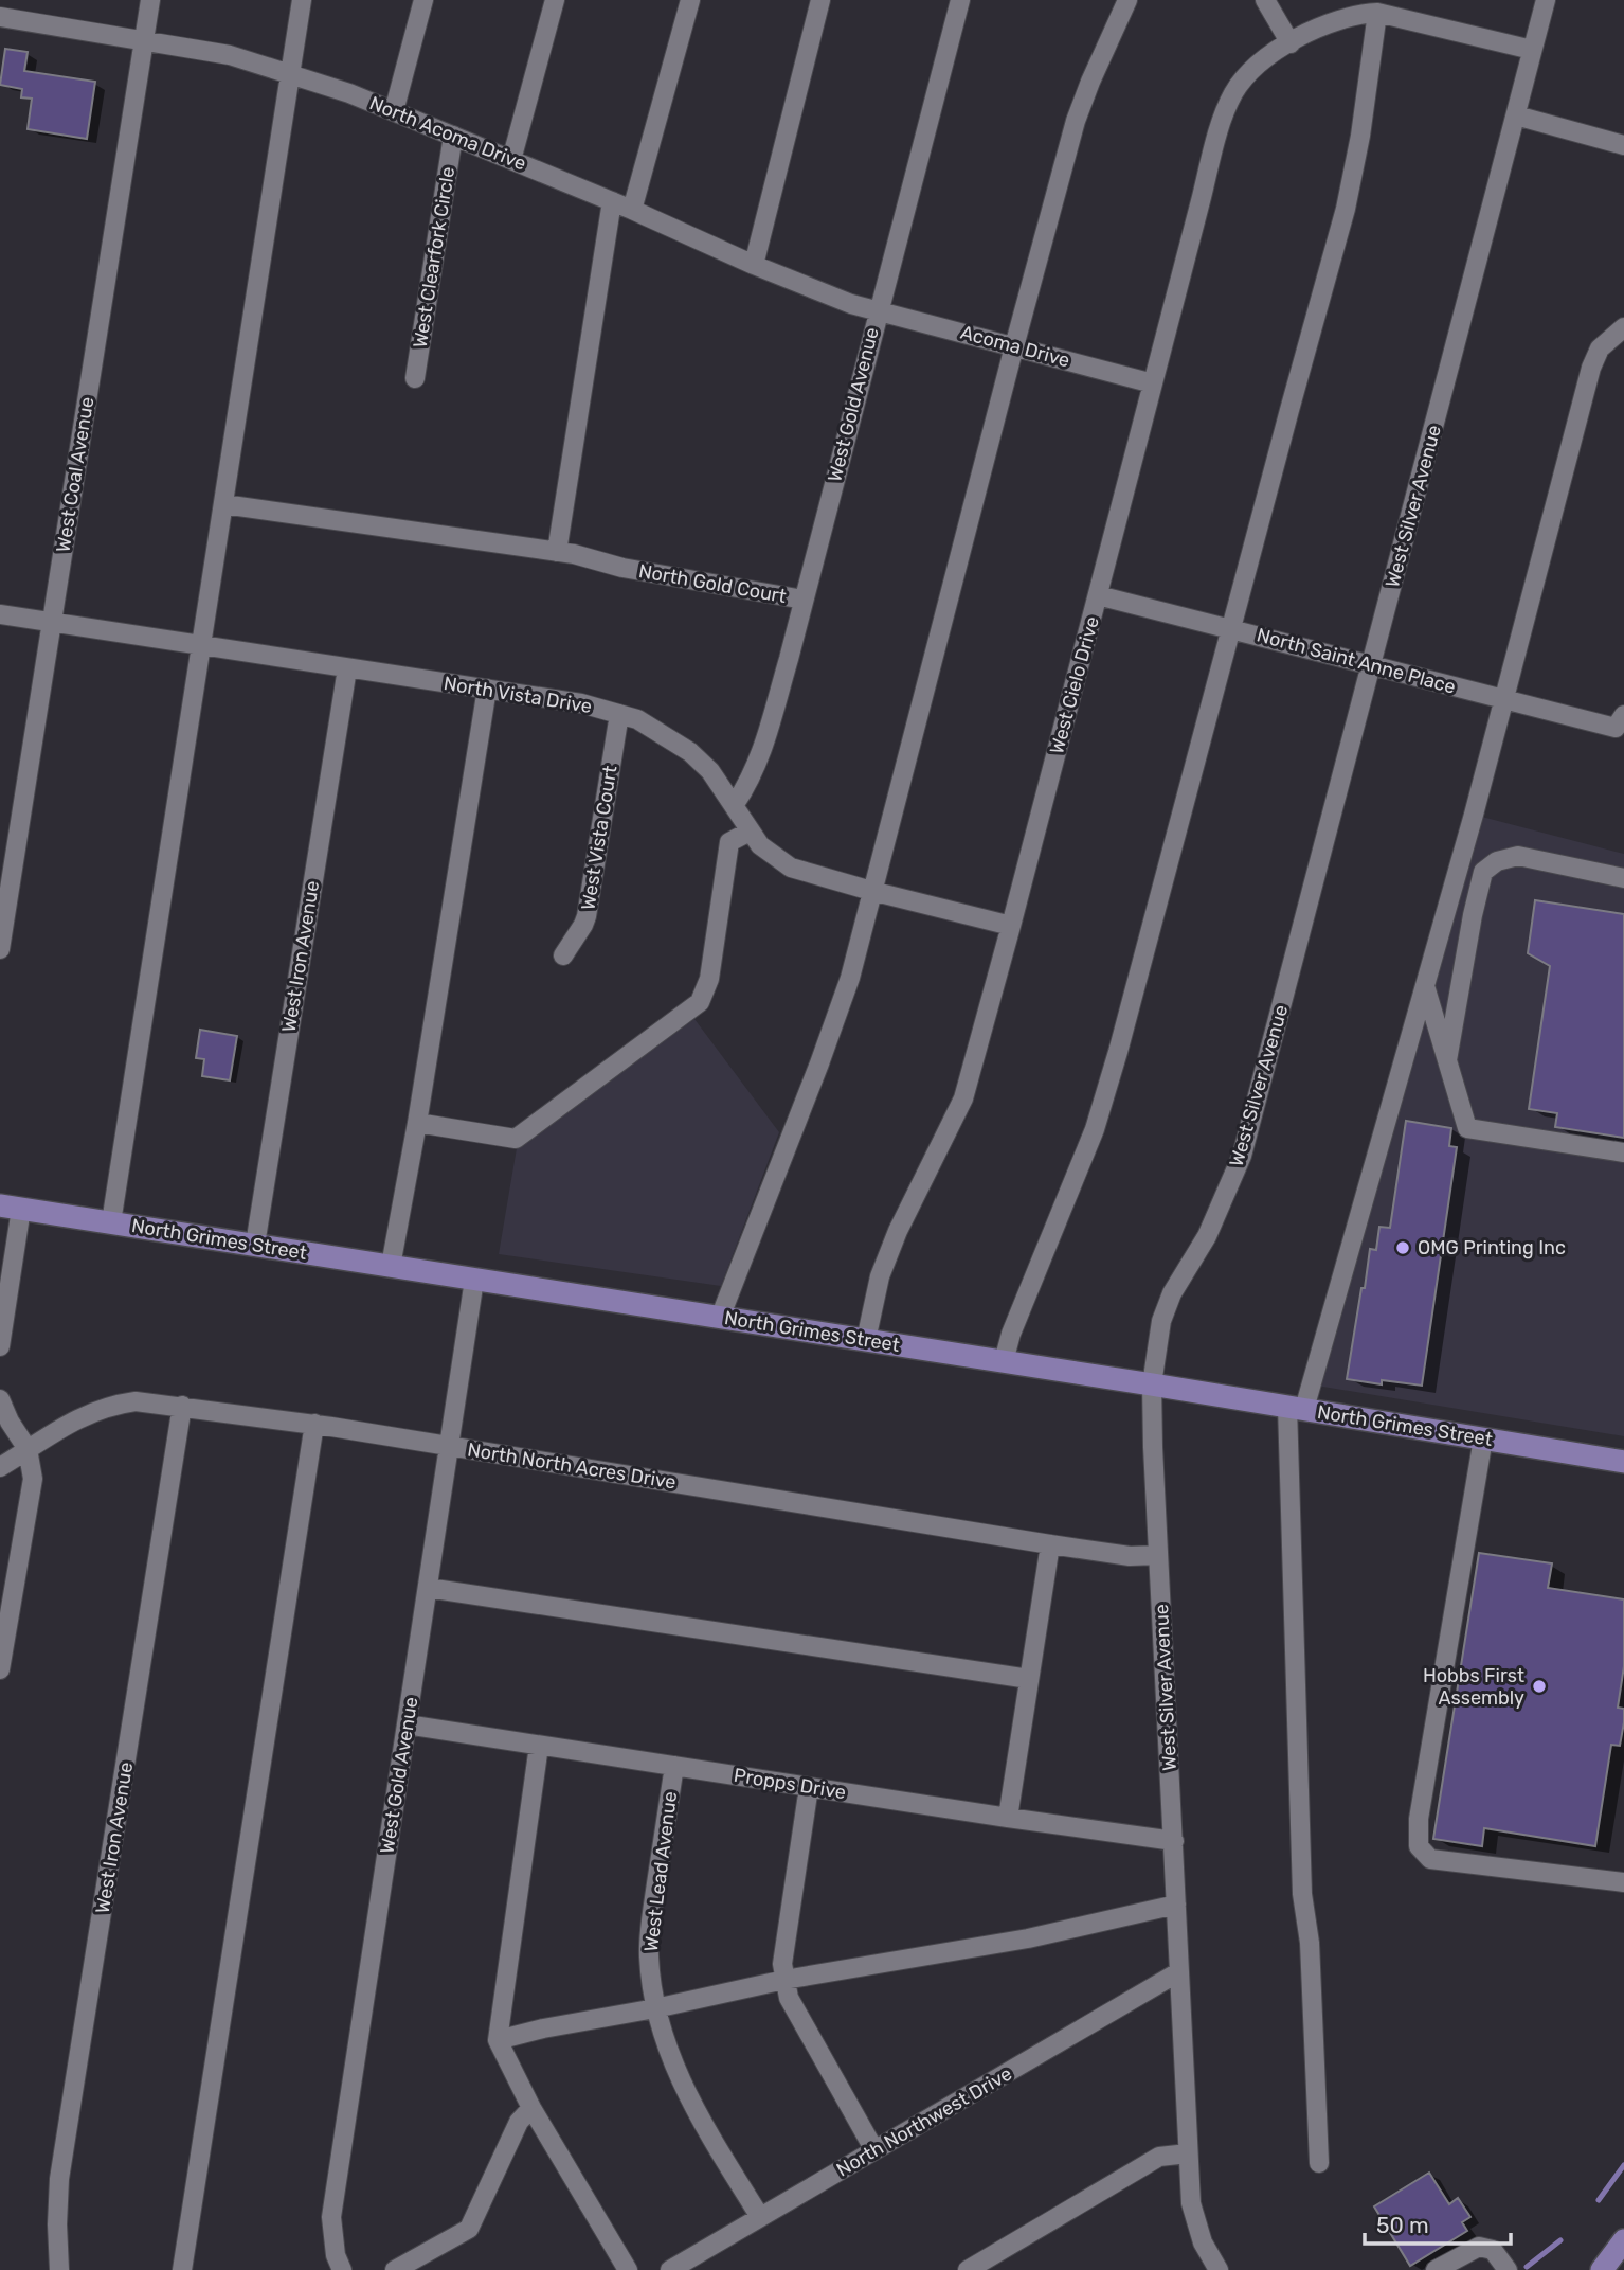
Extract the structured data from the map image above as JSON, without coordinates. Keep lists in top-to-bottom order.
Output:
{
  "streets": {
    "main road": ["North Grimes Street"],
    "street": [
      "North Acoma Drive",
      "West Clearfork Circle",
      "Acoma Drive",
      "West Gold Avenue",
      "West Coal Avenue",
      "West Silver Avenue",
      "North Gold Court",
      "North Saint Anne Place",
      "West Cielo Drive",
      "North Vista Drive",
      "West Vista Court",
      "West Iron Avenue",
      "North North Acres Drive",
      "Propps Drive",
      "West Lead Avenue",
      "North Northwest Drive"
    ]
  },
  "crossings": [
    ["North Acoma Drive", "West Clearfork Circle"],
    ["North Acoma Drive", "Acoma Drive"],
    ["North Acoma Drive", "West Gold Avenue"],
    ["North Acoma Drive", "West Coal Avenue"],
    ["Acoma Drive", "West Gold Avenue"],
    ["Acoma Drive", "West Cielo Drive"],
    ["West Gold Avenue", "North Gold Court"],
    ["West Gold Avenue", "North Vista Drive"],
    ["West Gold Avenue", "North Grimes Street"],
    ["West Gold Avenue", "North North Acres Drive"],
    ["West Gold Avenue", "Propps Drive"],
    ["West Coal Avenue", "North Vista Drive"],
    ["West Silver Avenue", "North Saint Anne Place"],
    ["West Silver Avenue", "North Grimes Street"],
    ["West Silver Avenue", "North North Acres Drive"],
    ["West Silver Avenue", "Propps Drive"],
    ["West Silver Avenue", "North Northwest Drive"],
    ["North Saint Anne Place", "West Cielo Drive"],
    ["West Cielo Drive", "North Vista Drive"],
    ["West Cielo Drive", "North Grimes Street"],
    ["North Vista Drive", "West Vista Court"],
    ["North Vista Drive", "West Iron Avenue"],
    ["West Iron Avenue", "North Grimes Street"],
    ["West Iron Avenue", "North North Acres Drive"],
    ["Propps Drive", "West Lead Avenue"],
    ["West Lead Avenue", "North Northwest Drive"]
  ],
  "places": ["OMG Printing Inc", "Hobbs First Assembly"],
  "scale_bar": "50 m"
}
